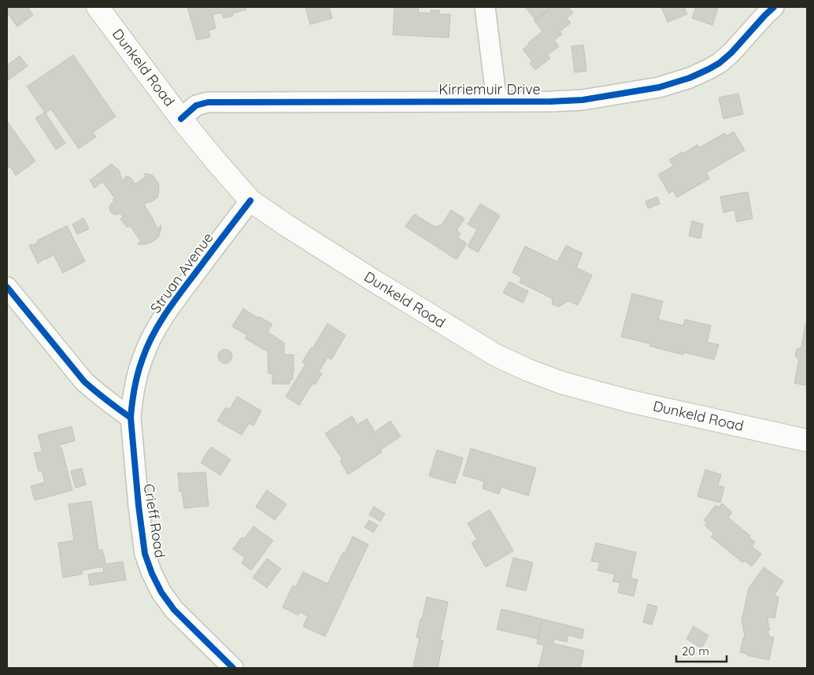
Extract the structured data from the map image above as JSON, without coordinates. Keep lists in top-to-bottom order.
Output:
{
  "streets": {
    "main road": ["Dunkeld Road"],
    "street": ["Kirriemuir Drive", "Struan Avenue", "Crieff Road"]
  },
  "crossings": [
    ["Dunkeld Road", "Kirriemuir Drive"],
    ["Dunkeld Road", "Struan Avenue"],
    ["Struan Avenue", "Crieff Road"]
  ],
  "scale_bar": "20 m"
}
